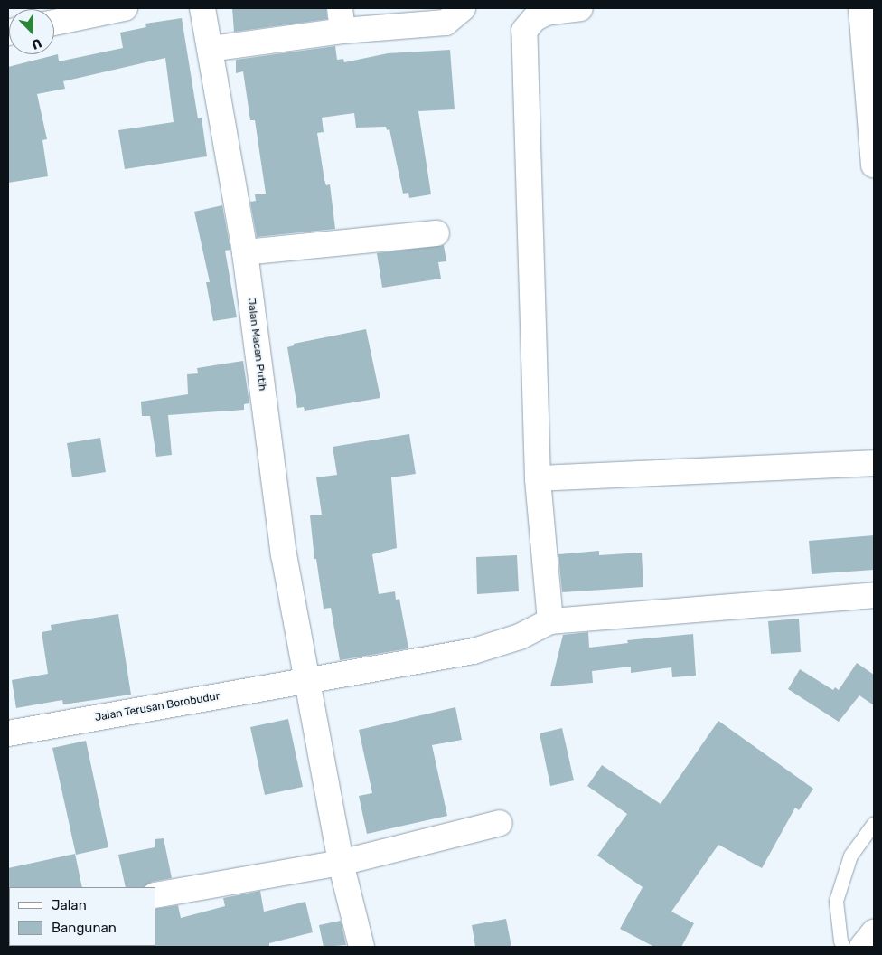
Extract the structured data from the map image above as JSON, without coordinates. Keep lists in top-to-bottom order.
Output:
{
  "streets": {
    "street": ["Jalan Macan Putih", "Jalan Terusan Borobudur"]
  },
  "crossings": [
    ["Jalan Macan Putih", "Jalan Terusan Borobudur"]
  ],
  "legend": ["Jalan", "Bangunan"],
  "north": "bottom"
}
